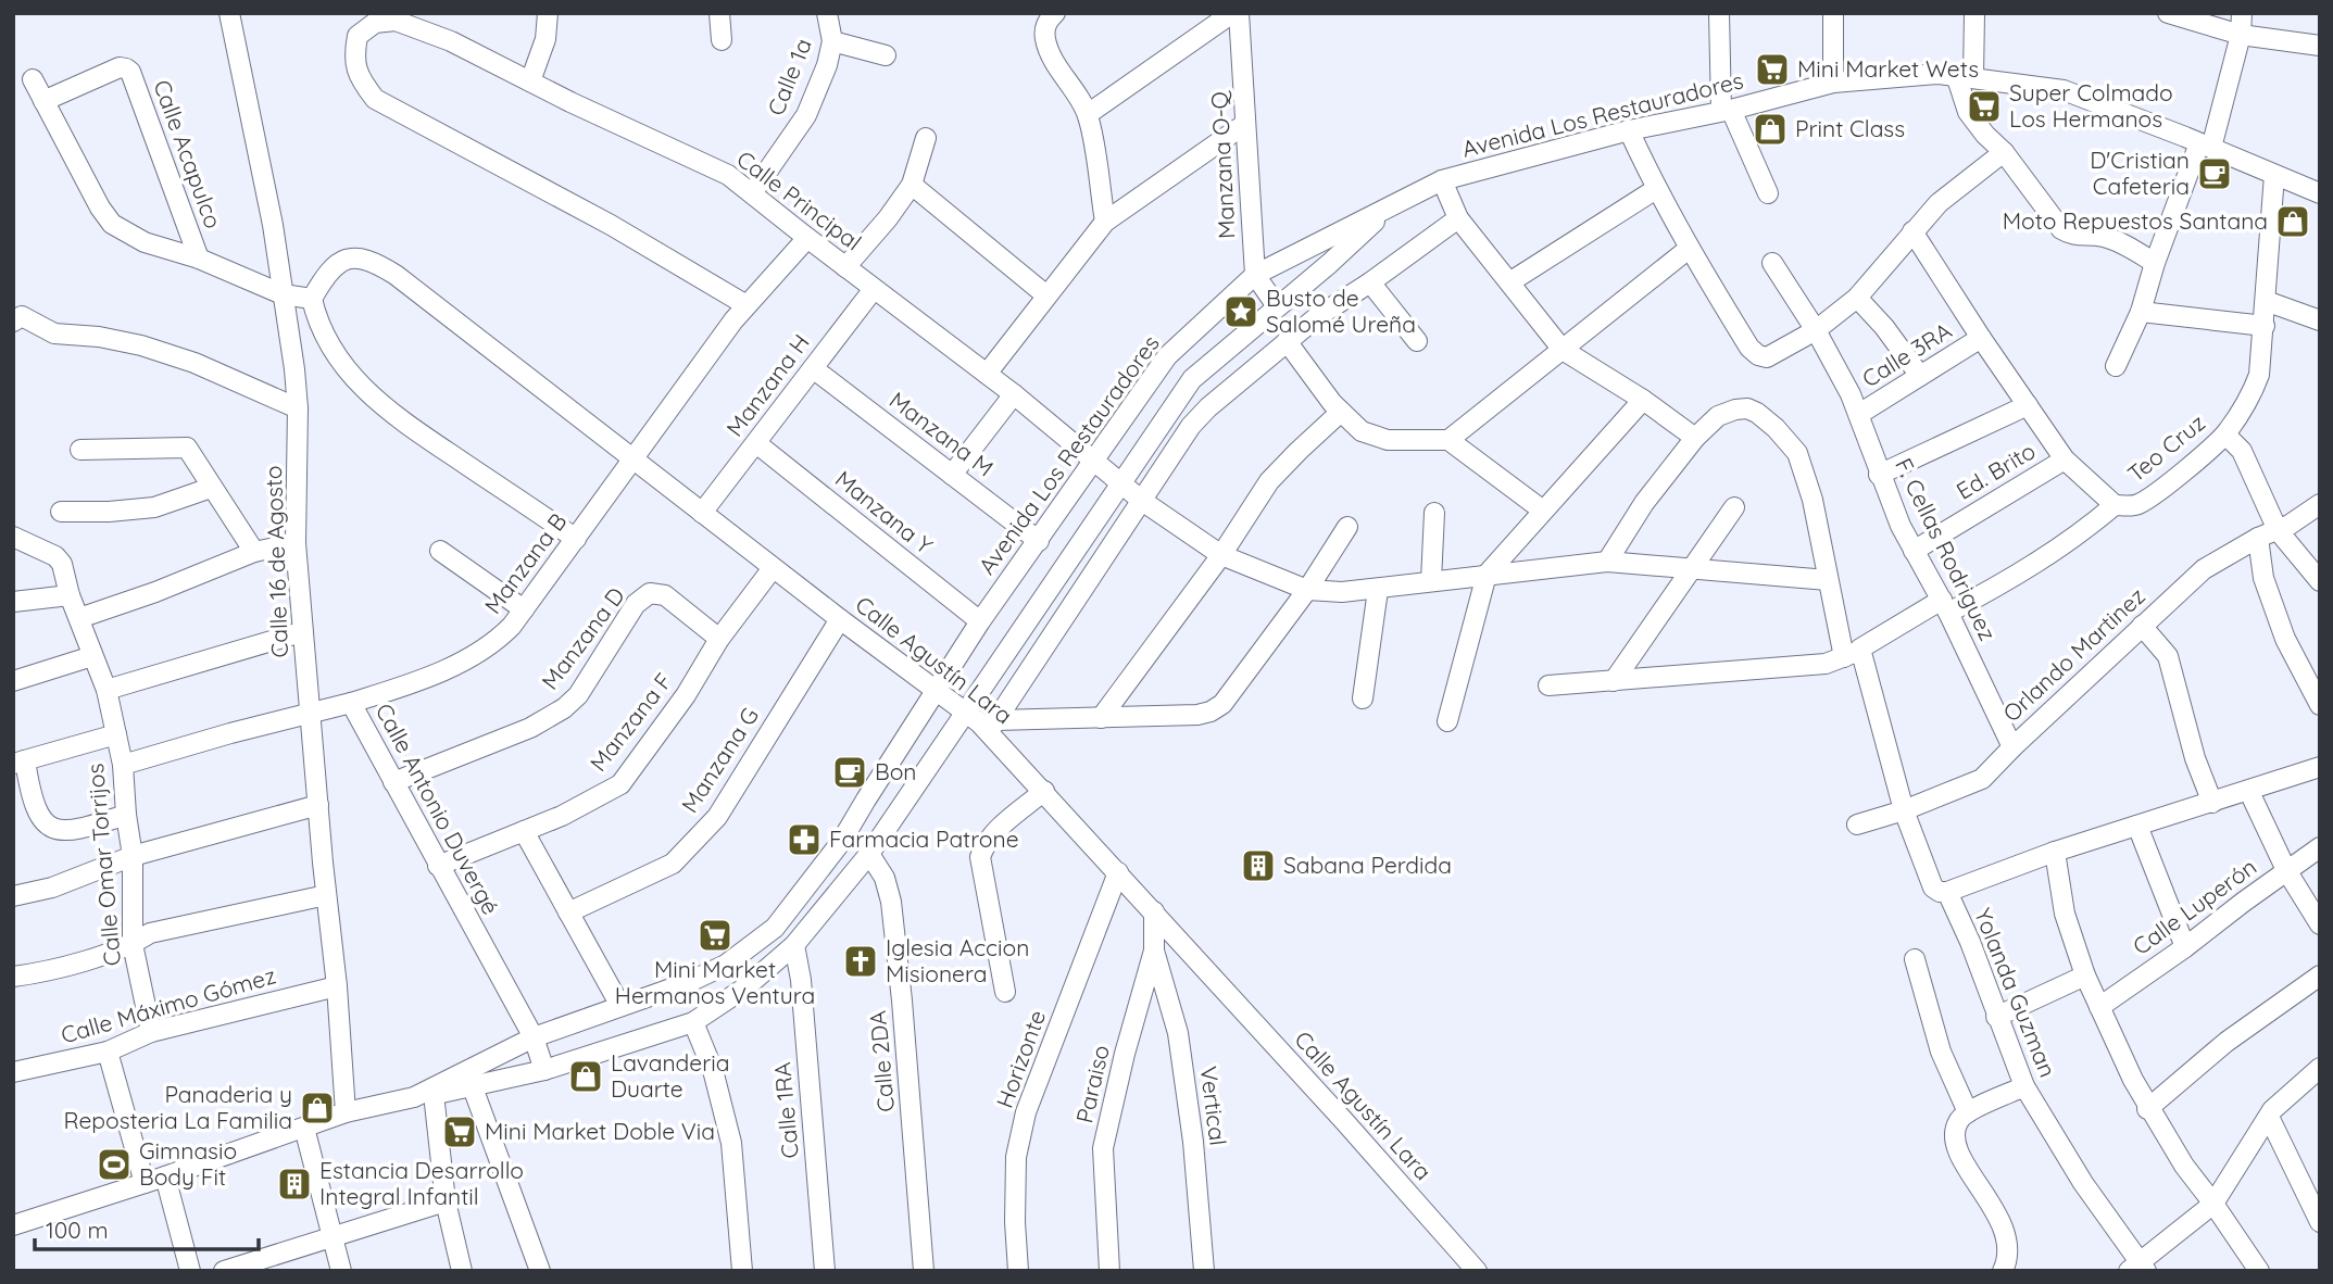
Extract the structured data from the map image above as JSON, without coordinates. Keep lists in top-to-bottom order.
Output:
{
  "streets": {
    "street": [
      "Calle 1a",
      "Avenida Los Restauradores",
      "Calle Acapulco",
      "Manzana O-Q",
      "Calle Principal",
      "Calle 3RA",
      "Manzana H",
      "Manzana M",
      "Teo Cruz",
      "Ed. Brito",
      "Manzana Y",
      "F. Cellas Rodriguez",
      "Calle 16 de Agosto",
      "Manzana B",
      "Manzana D",
      "Orlando Martinez",
      "Calle Agustín Lara",
      "Manzana F",
      "Manzana G",
      "Calle Antonio Duvergé",
      "Calle Omar Torrijos",
      "Calle Luperón",
      "Yolanda Guzman",
      "Calle Máximo Gómez",
      "Horizonte",
      "Calle 2DA",
      "Paraiso",
      "Vertical",
      "Calle 1RA"
    ]
  },
  "crossings": [
    ["Calle 1a", "Calle Principal"],
    ["Avenida Los Restauradores", "Manzana O-Q"],
    ["Avenida Los Restauradores", "Calle Principal"],
    ["Avenida Los Restauradores", "Manzana M"],
    ["Avenida Los Restauradores", "Teo Cruz"],
    ["Avenida Los Restauradores", "Manzana Y"],
    ["Avenida Los Restauradores", "Calle 16 de Agosto"],
    ["Avenida Los Restauradores", "Calle Agustín Lara"],
    ["Avenida Los Restauradores", "Calle Antonio Duvergé"],
    ["Calle Principal", "Manzana H"],
    ["Calle Principal", "Manzana B"],
    ["Calle Principal", "Yolanda Guzman"],
    ["Calle 3RA", "F. Cellas Rodriguez"],
    ["Manzana H", "Manzana M"],
    ["Manzana H", "Manzana Y"],
    ["Manzana H", "Calle Agustín Lara"],
    ["Teo Cruz", "F. Cellas Rodriguez"],
    ["Teo Cruz", "Yolanda Guzman"],
    ["Ed. Brito", "F. Cellas Rodriguez"],
    ["F. Cellas Rodriguez", "Orlando Martinez"],
    ["Calle 16 de Agosto", "Calle Antonio Duvergé"],
    ["Calle 16 de Agosto", "Calle Máximo Gómez"],
    ["Manzana B", "Calle Agustín Lara"],
    ["Manzana B", "Calle Antonio Duvergé"],
    ["Manzana D", "Manzana F"],
    ["Manzana D", "Calle Antonio Duvergé"],
    ["Orlando Martinez", "Yolanda Guzman"],
    ["Calle Agustín Lara", "Manzana F"],
    ["Calle Agustín Lara", "Manzana G"],
    ["Calle Agustín Lara", "Horizonte"],
    ["Calle Agustín Lara", "Paraiso"],
    ["Manzana F", "Calle Antonio Duvergé"],
    ["Calle Antonio Duvergé", "Calle Omar Torrijos"],
    ["Calle Omar Torrijos", "Calle Máximo Gómez"],
    ["Paraiso", "Vertical"]
  ],
  "places": {
    "supermarket": [
      "Mini Market Wets",
      "Super Colmado Los Hermanos",
      "Mini Market Hermanos Ventura",
      "Mini Market Doble Via"
    ],
    "shop": [
      "Print Class",
      "Moto Repuestos Santana",
      "Lavanderia Duarte",
      "Panaderia y Reposteria La Familia"
    ],
    "cafe": ["D'Cristian Cafeteria", "Bon"],
    "place": ["Busto de Salomé Ureña"],
    "pharmacy": ["Farmacia Patrone"],
    "building": ["Sabana Perdida", "Estancia Desarrollo Integral Infantil"],
    "church": ["Iglesia Accion Misionera"],
    "sports": ["Gimnasio Body Fit"]
  },
  "scale_bar": "100 m"
}
